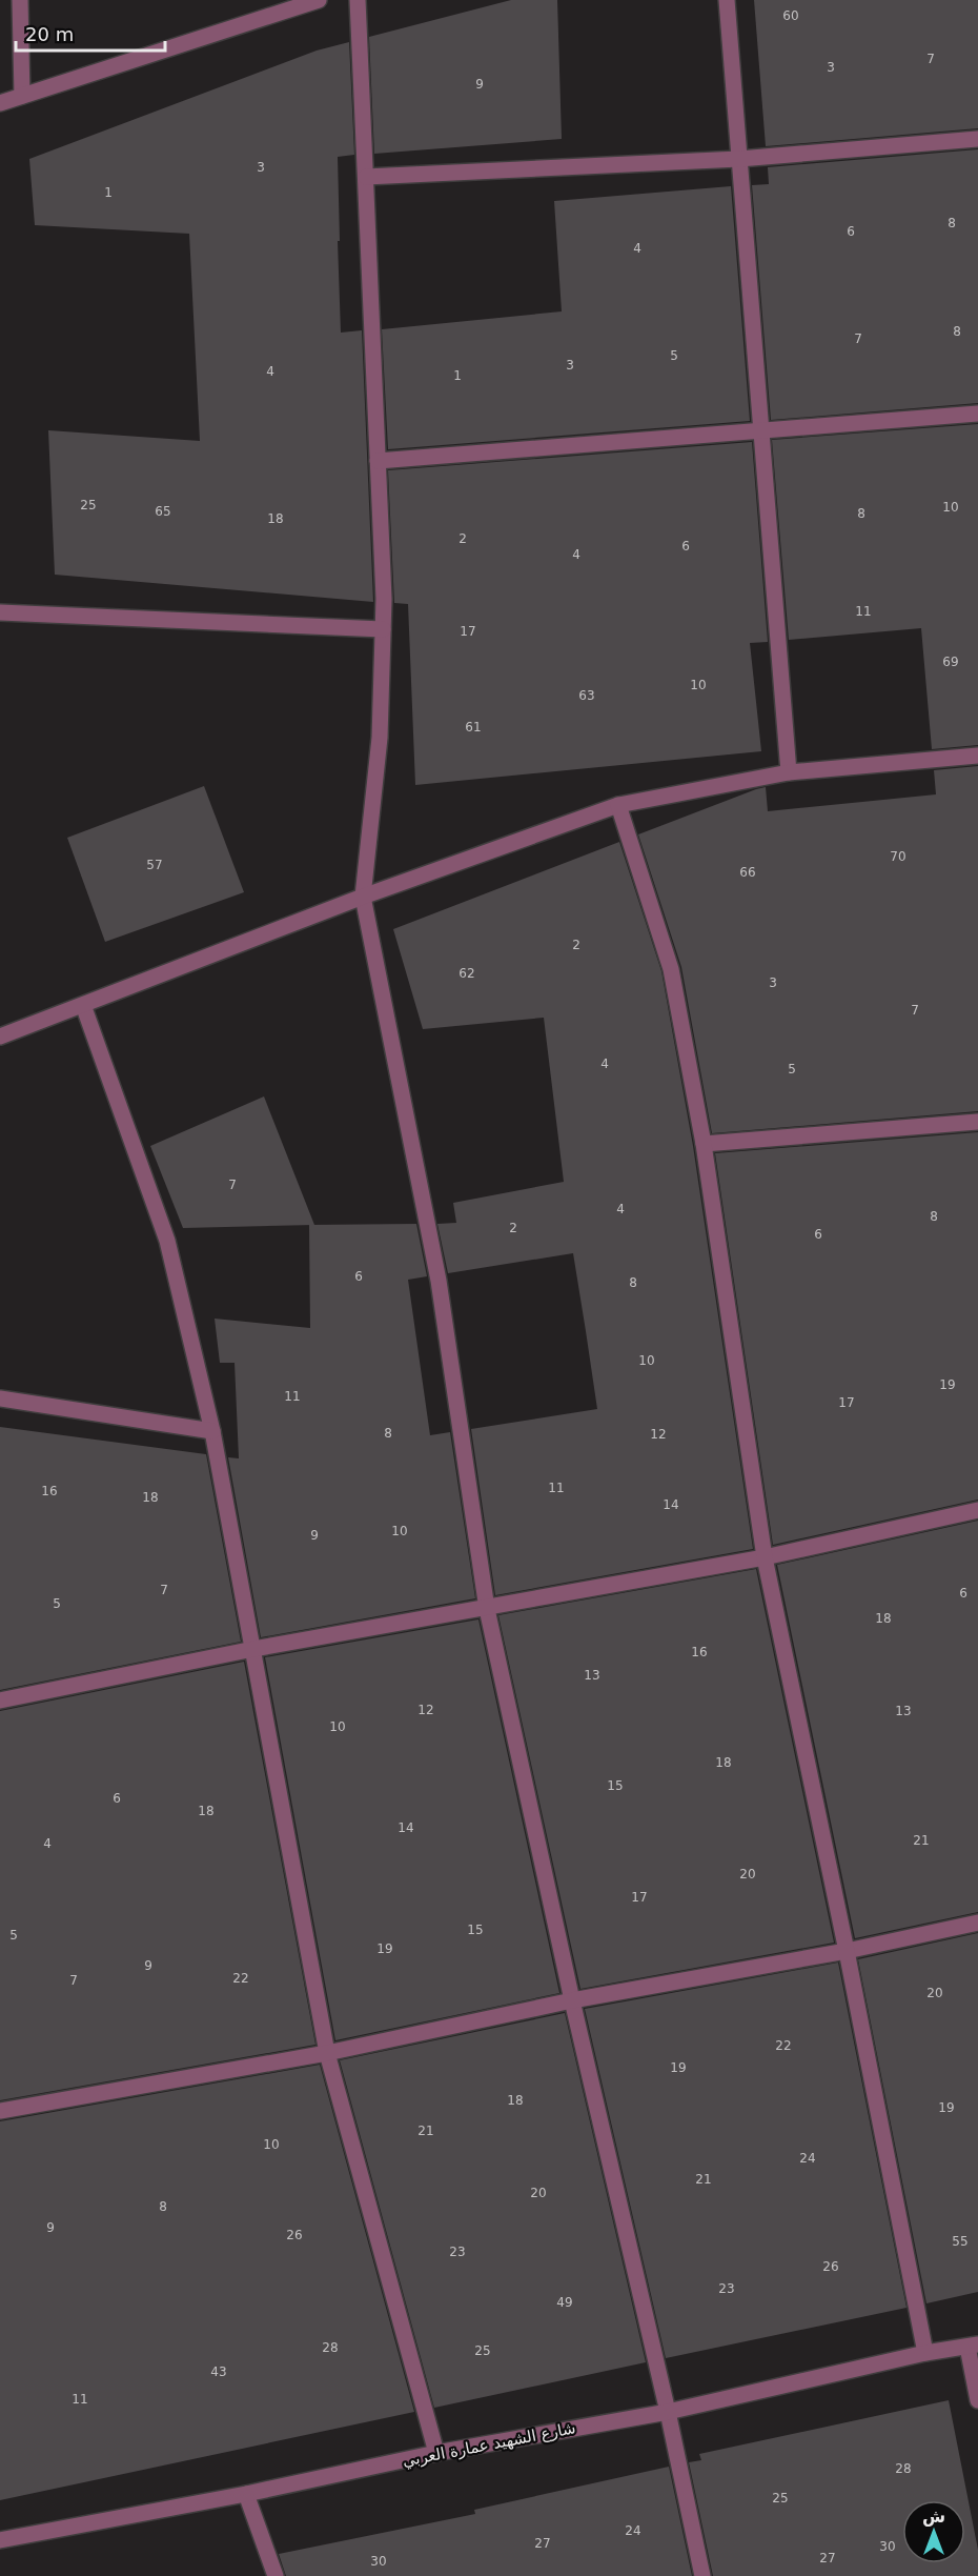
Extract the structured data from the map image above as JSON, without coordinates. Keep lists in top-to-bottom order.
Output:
{
  "streets": {
    "street": ["شارع الشهيد عمارة العربي"]
  },
  "house_numbers": [
    "60",
    "7",
    "3",
    "9",
    "3",
    "1",
    "8",
    "6",
    "4",
    "8",
    "7",
    "5",
    "3",
    "4",
    "1",
    "25",
    "10",
    "65",
    "8",
    "18",
    "2",
    "6",
    "4",
    "11",
    "17",
    "69",
    "10",
    "63",
    "61",
    "70",
    "57",
    "66",
    "2",
    "62",
    "3",
    "7",
    "4",
    "5",
    "7",
    "4",
    "8",
    "2",
    "6",
    "6",
    "8",
    "10",
    "19",
    "11",
    "17",
    "8",
    "12",
    "11",
    "16",
    "18",
    "14",
    "10",
    "9",
    "7",
    "6",
    "5",
    "18",
    "16",
    "13",
    "12",
    "13",
    "10",
    "18",
    "15",
    "6",
    "18",
    "14",
    "21",
    "4",
    "20",
    "17",
    "15",
    "5",
    "19",
    "9",
    "22",
    "7",
    "20",
    "22",
    "19",
    "18",
    "19",
    "21",
    "10",
    "24",
    "21",
    "20",
    "8",
    "9",
    "26",
    "55",
    "23",
    "26",
    "23",
    "49",
    "28",
    "25",
    "43",
    "11",
    "28",
    "25",
    "24",
    "27",
    "30",
    "27",
    "30"
  ],
  "scale_bar": "20 m",
  "north": "top"
}
